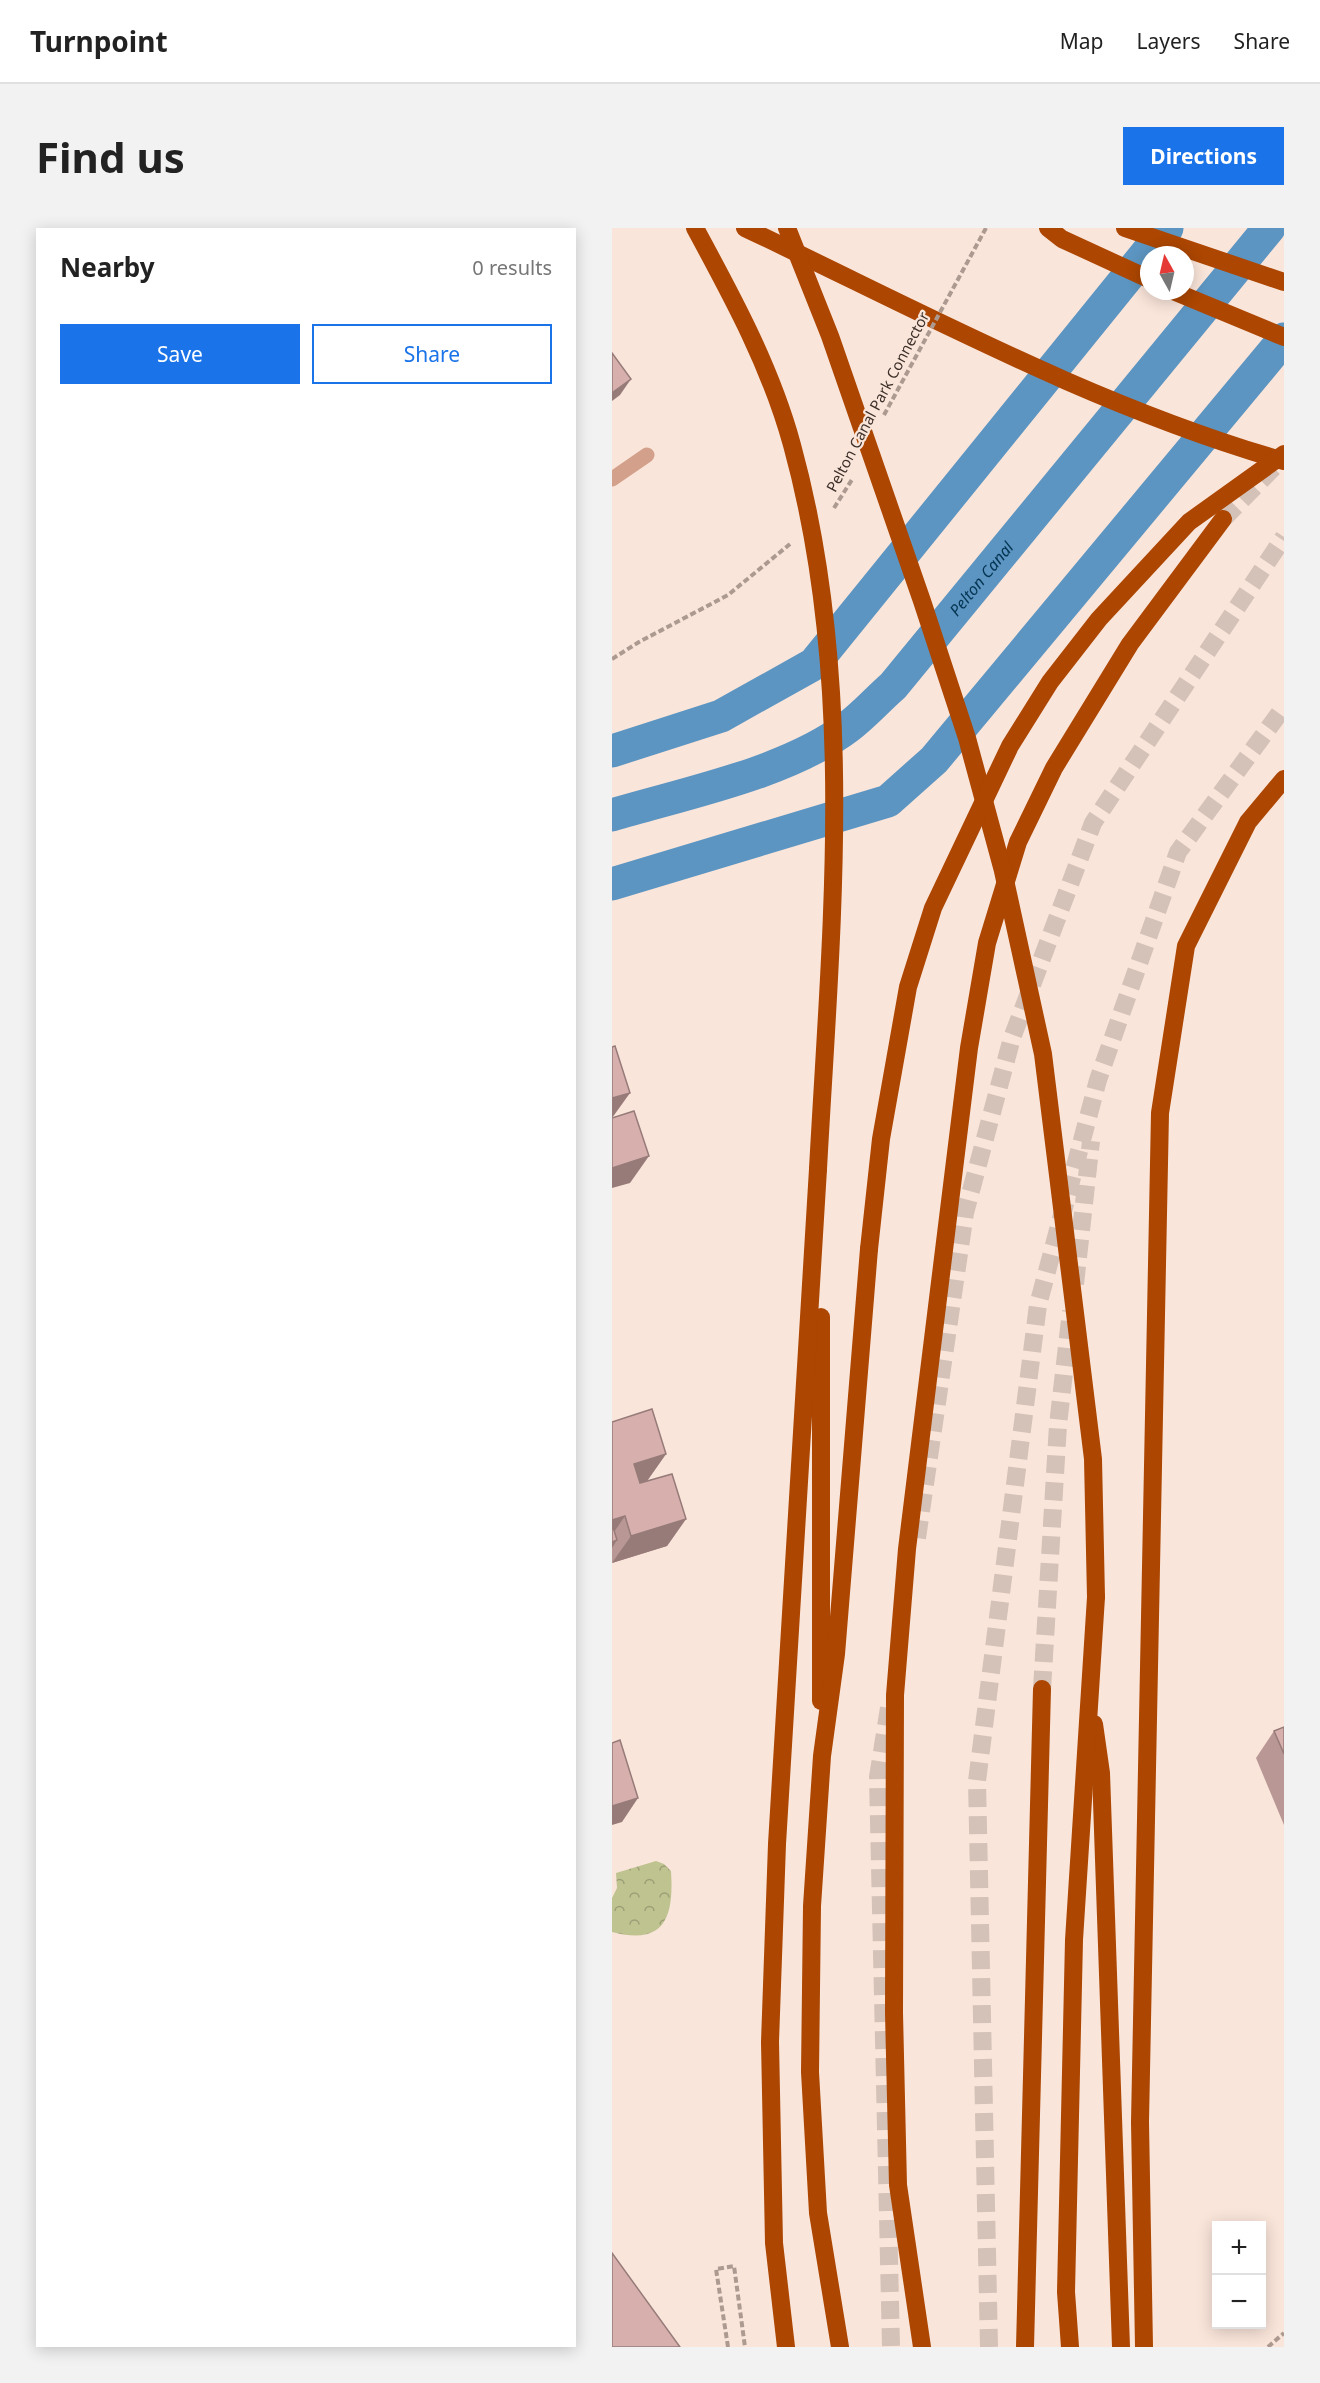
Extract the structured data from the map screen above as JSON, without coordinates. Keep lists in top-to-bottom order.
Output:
{
  "streets": {
    "path": ["Pelton Canal Park Connector"]
  },
  "water": ["Pelton Canal"],
  "north": "top",
  "page": {
    "header": "Turnpoint",
    "nav": ["Map", "Layers", "Share"],
    "buttons": [
      "Directions",
      ["Save", "Share"]
    ],
    "title": "Find us",
    "heading": ["Nearby", "0 results"],
    "map_buttons": ["+", "−"]
  }
}
